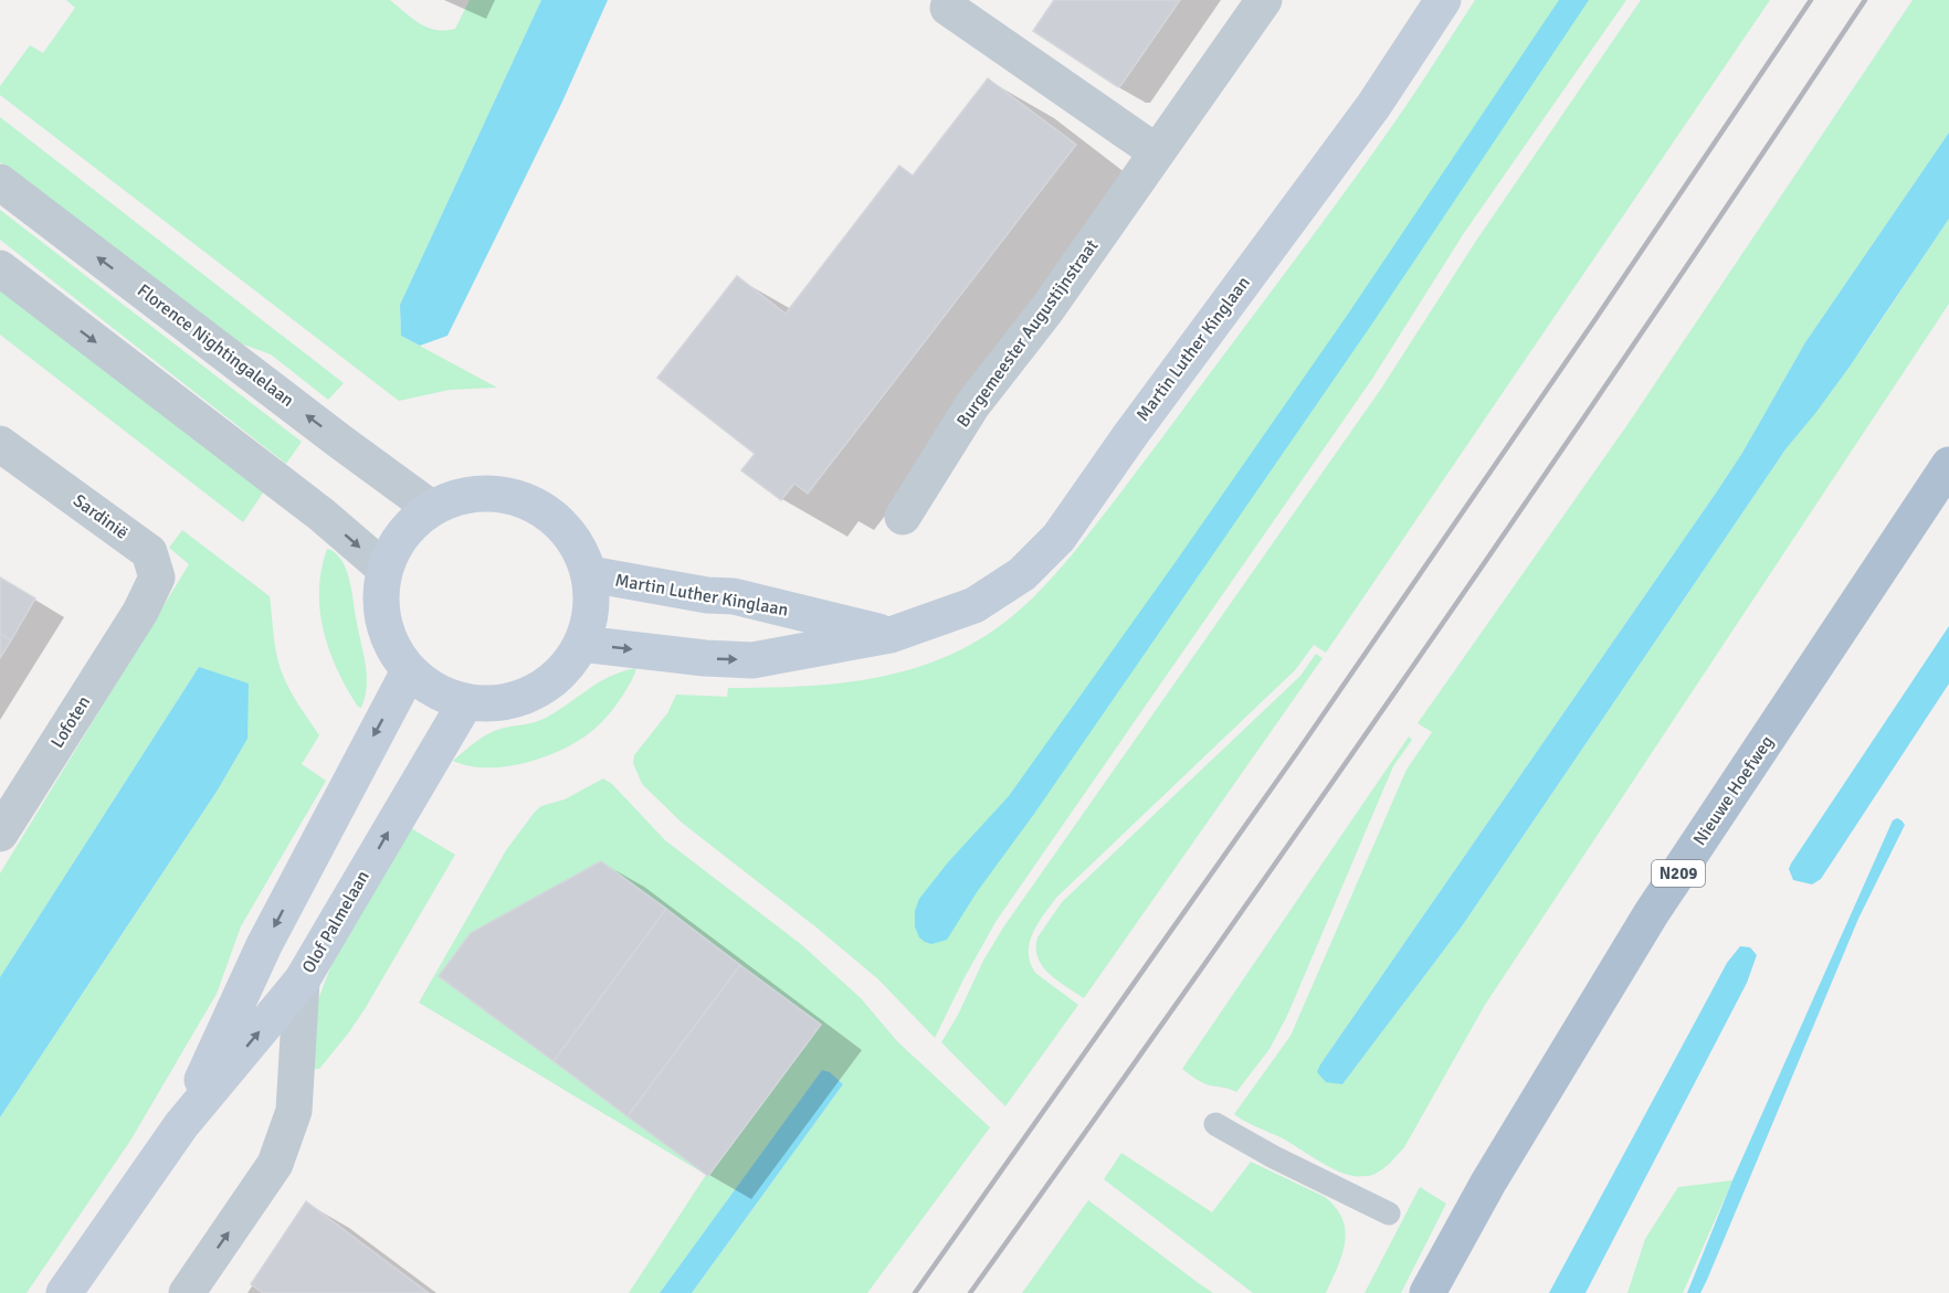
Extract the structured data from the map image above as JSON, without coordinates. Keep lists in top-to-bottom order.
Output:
{
  "streets": {
    "main road": ["Nieuwe Hoefweg", "N209"],
    "street": [
      "Burgemeester Augustijnstraat",
      "Florence Nightingalelaan",
      "Martin Luther Kinglaan",
      "Sardinië",
      "Lofoten",
      "Olof Palmelaan"
    ]
  },
  "crossings": [
    ["Florence Nightingalelaan", "Martin Luther Kinglaan"],
    ["Florence Nightingalelaan", "Olof Palmelaan"],
    ["Martin Luther Kinglaan", "Olof Palmelaan"],
    ["Sardinië", "Lofoten"]
  ]
}
